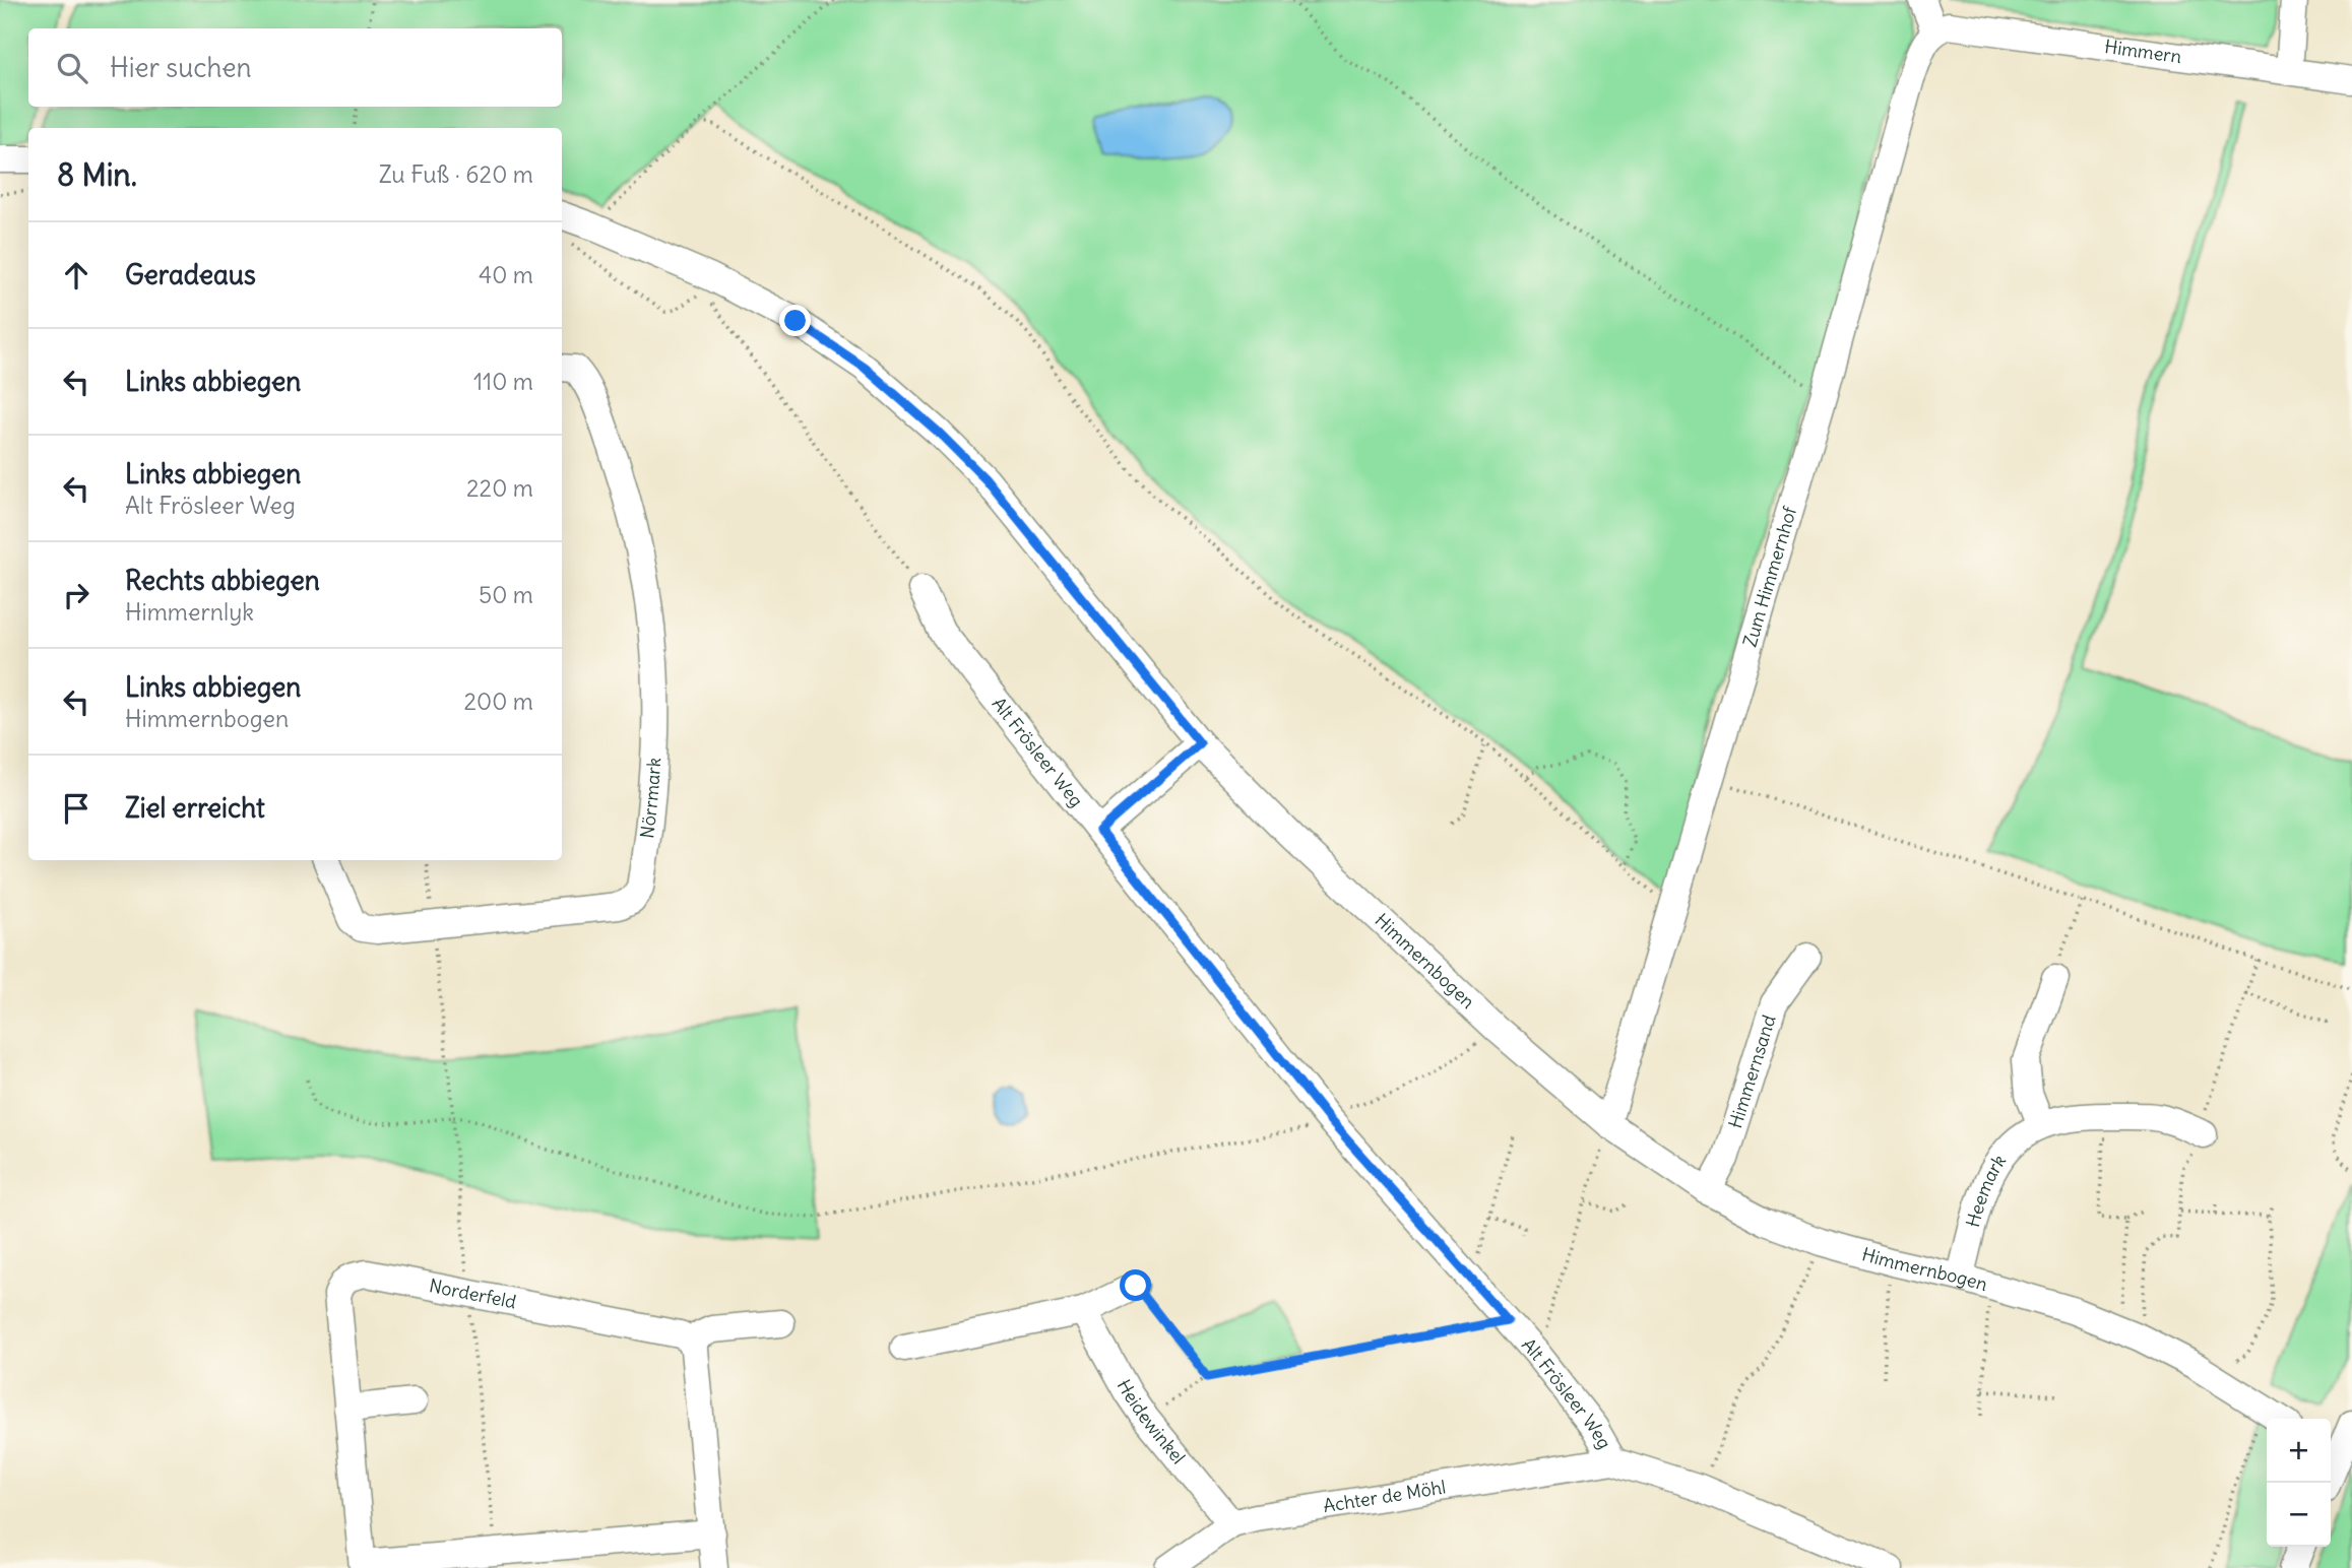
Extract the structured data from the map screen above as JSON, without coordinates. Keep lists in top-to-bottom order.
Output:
{
  "streets": {
    "street": [
      "Himmern",
      "Zum Himmernhof",
      "Alt Frösleer Weg",
      "Nörrmark",
      "Himmernbogen",
      "Himmernsand",
      "Heemark",
      "Norderfeld",
      "Heidewinkel",
      "Achter de Möhl"
    ]
  },
  "crossings": [
    ["Himmern", "Zum Himmernhof"],
    ["Zum Himmernhof", "Himmernbogen"],
    ["Alt Frösleer Weg", "Achter de Möhl"],
    ["Himmernbogen", "Himmernsand"],
    ["Himmernbogen", "Heemark"],
    ["Heidewinkel", "Achter de Möhl"]
  ],
  "page": {
    "search": "Hier suchen",
    "heading": ["8 Min.", "Zu Fuß · 620 m"],
    "list": [
      ["Geradeaus", "40 m"],
      ["Links abbiegen", "110 m"],
      ["Links abbiegen", "Alt Frösleer Weg", "220 m"],
      ["Rechts abbiegen", "Himmernlyk", "50 m"],
      ["Links abbiegen", "Himmernbogen", "200 m"],
      "Ziel erreicht"
    ],
    "map_buttons": ["+", "−"]
  }
}
